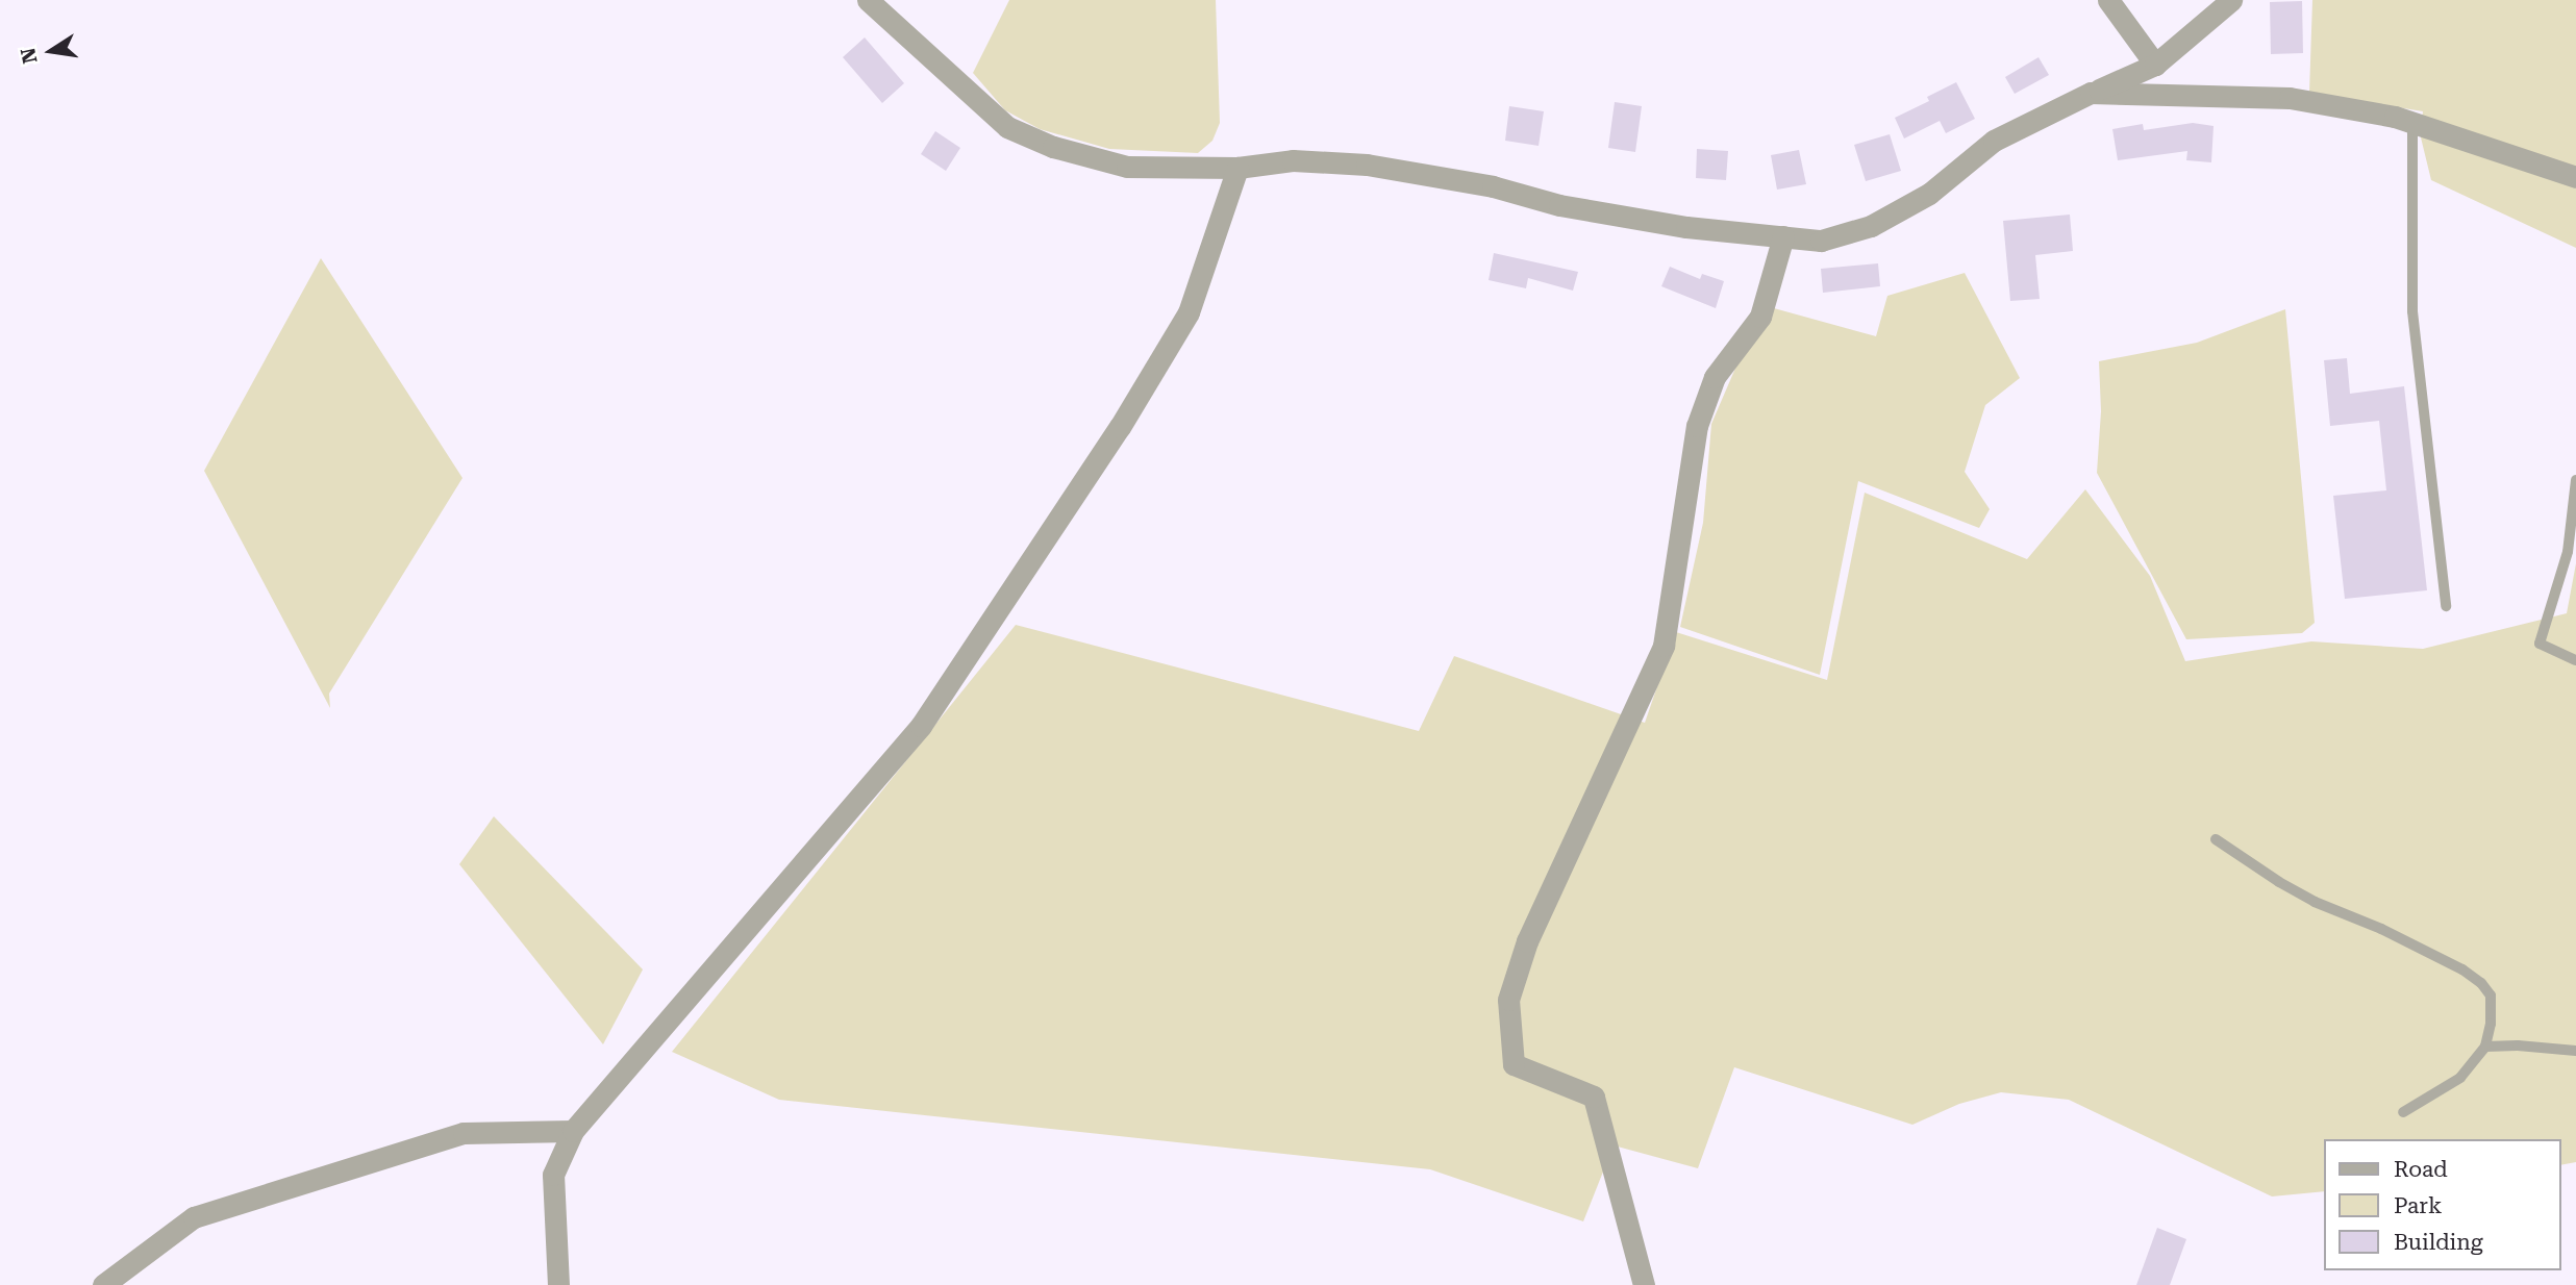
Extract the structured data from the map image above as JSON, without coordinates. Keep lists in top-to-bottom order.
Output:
{
  "legend": ["Road", "Park", "Building"],
  "north": "left"
}
